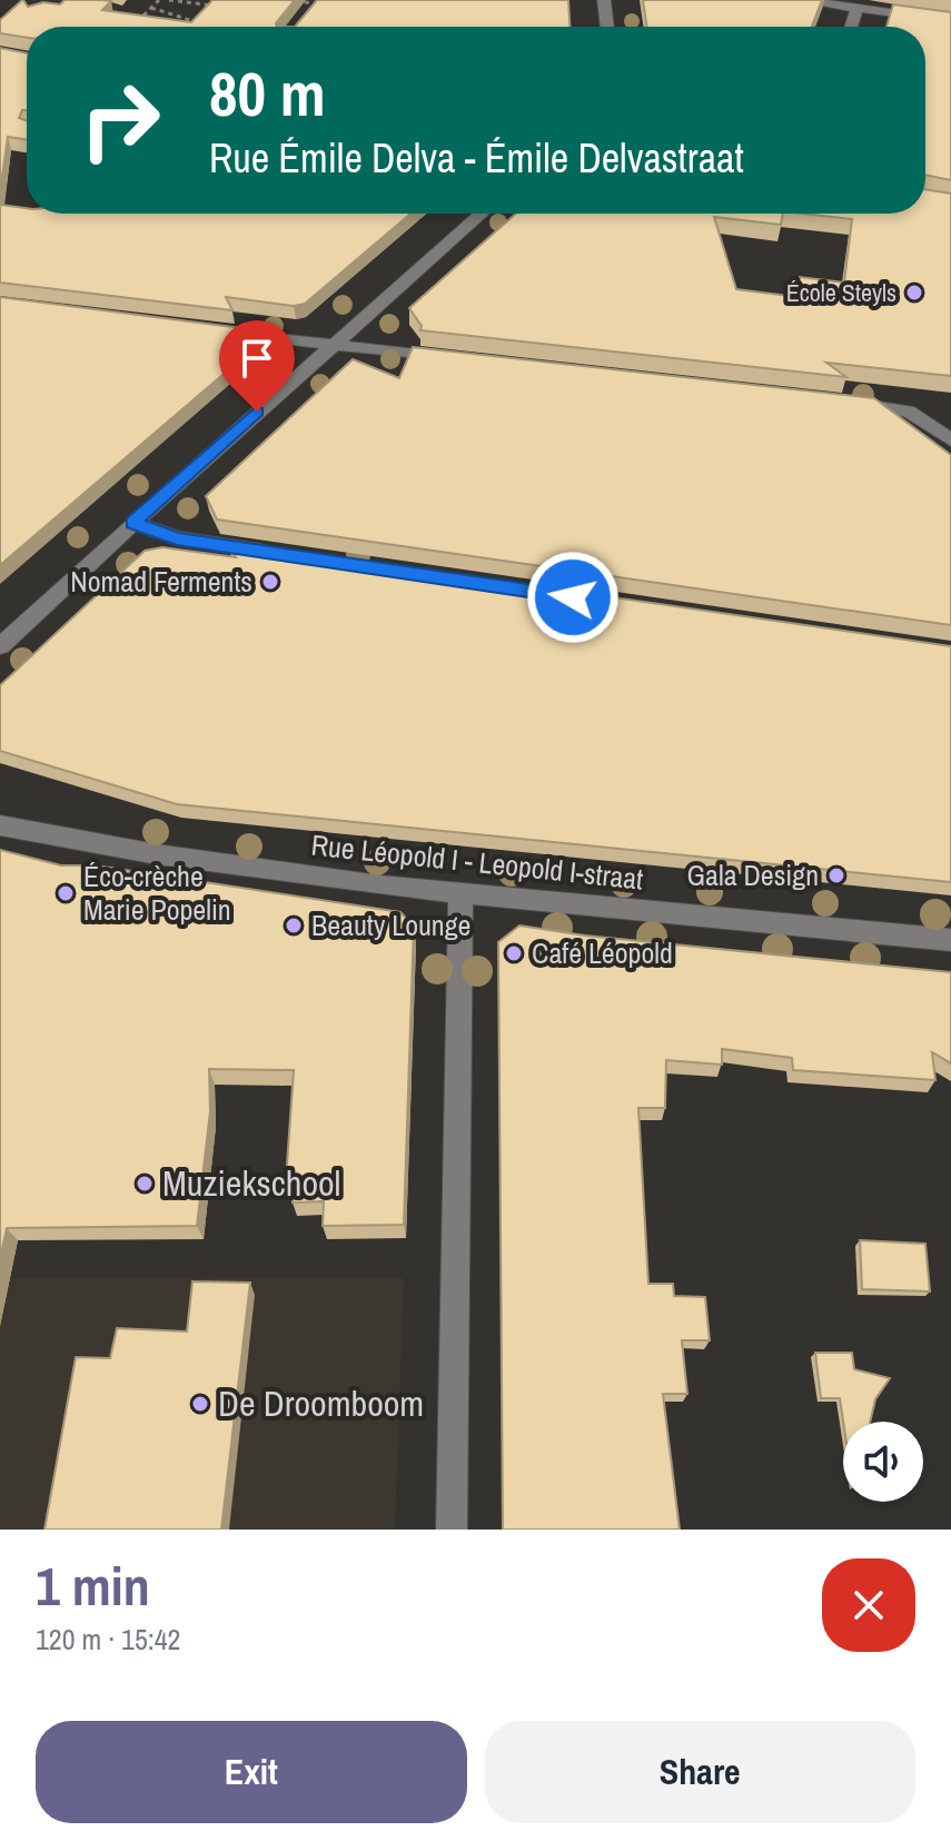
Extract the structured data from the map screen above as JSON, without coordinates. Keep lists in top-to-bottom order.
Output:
{
  "streets": {
    "street": ["Rue Léopold I - Leopold I-straat"]
  },
  "places": [
    "École Steyls",
    "Nomad Ferments",
    "Gala Design",
    "Éco-crèche Marie Popelin",
    "Beauty Lounge",
    "Café Léopold",
    "Muziekschool",
    "De Droomboom"
  ],
  "page": {
    "turn": ["80 m", "Rue Émile Delva - Émile Delvastraat"],
    "heading": ["1 min", "120 m · 15:42"],
    "buttons": ["Exit", "Share"]
  }
}
